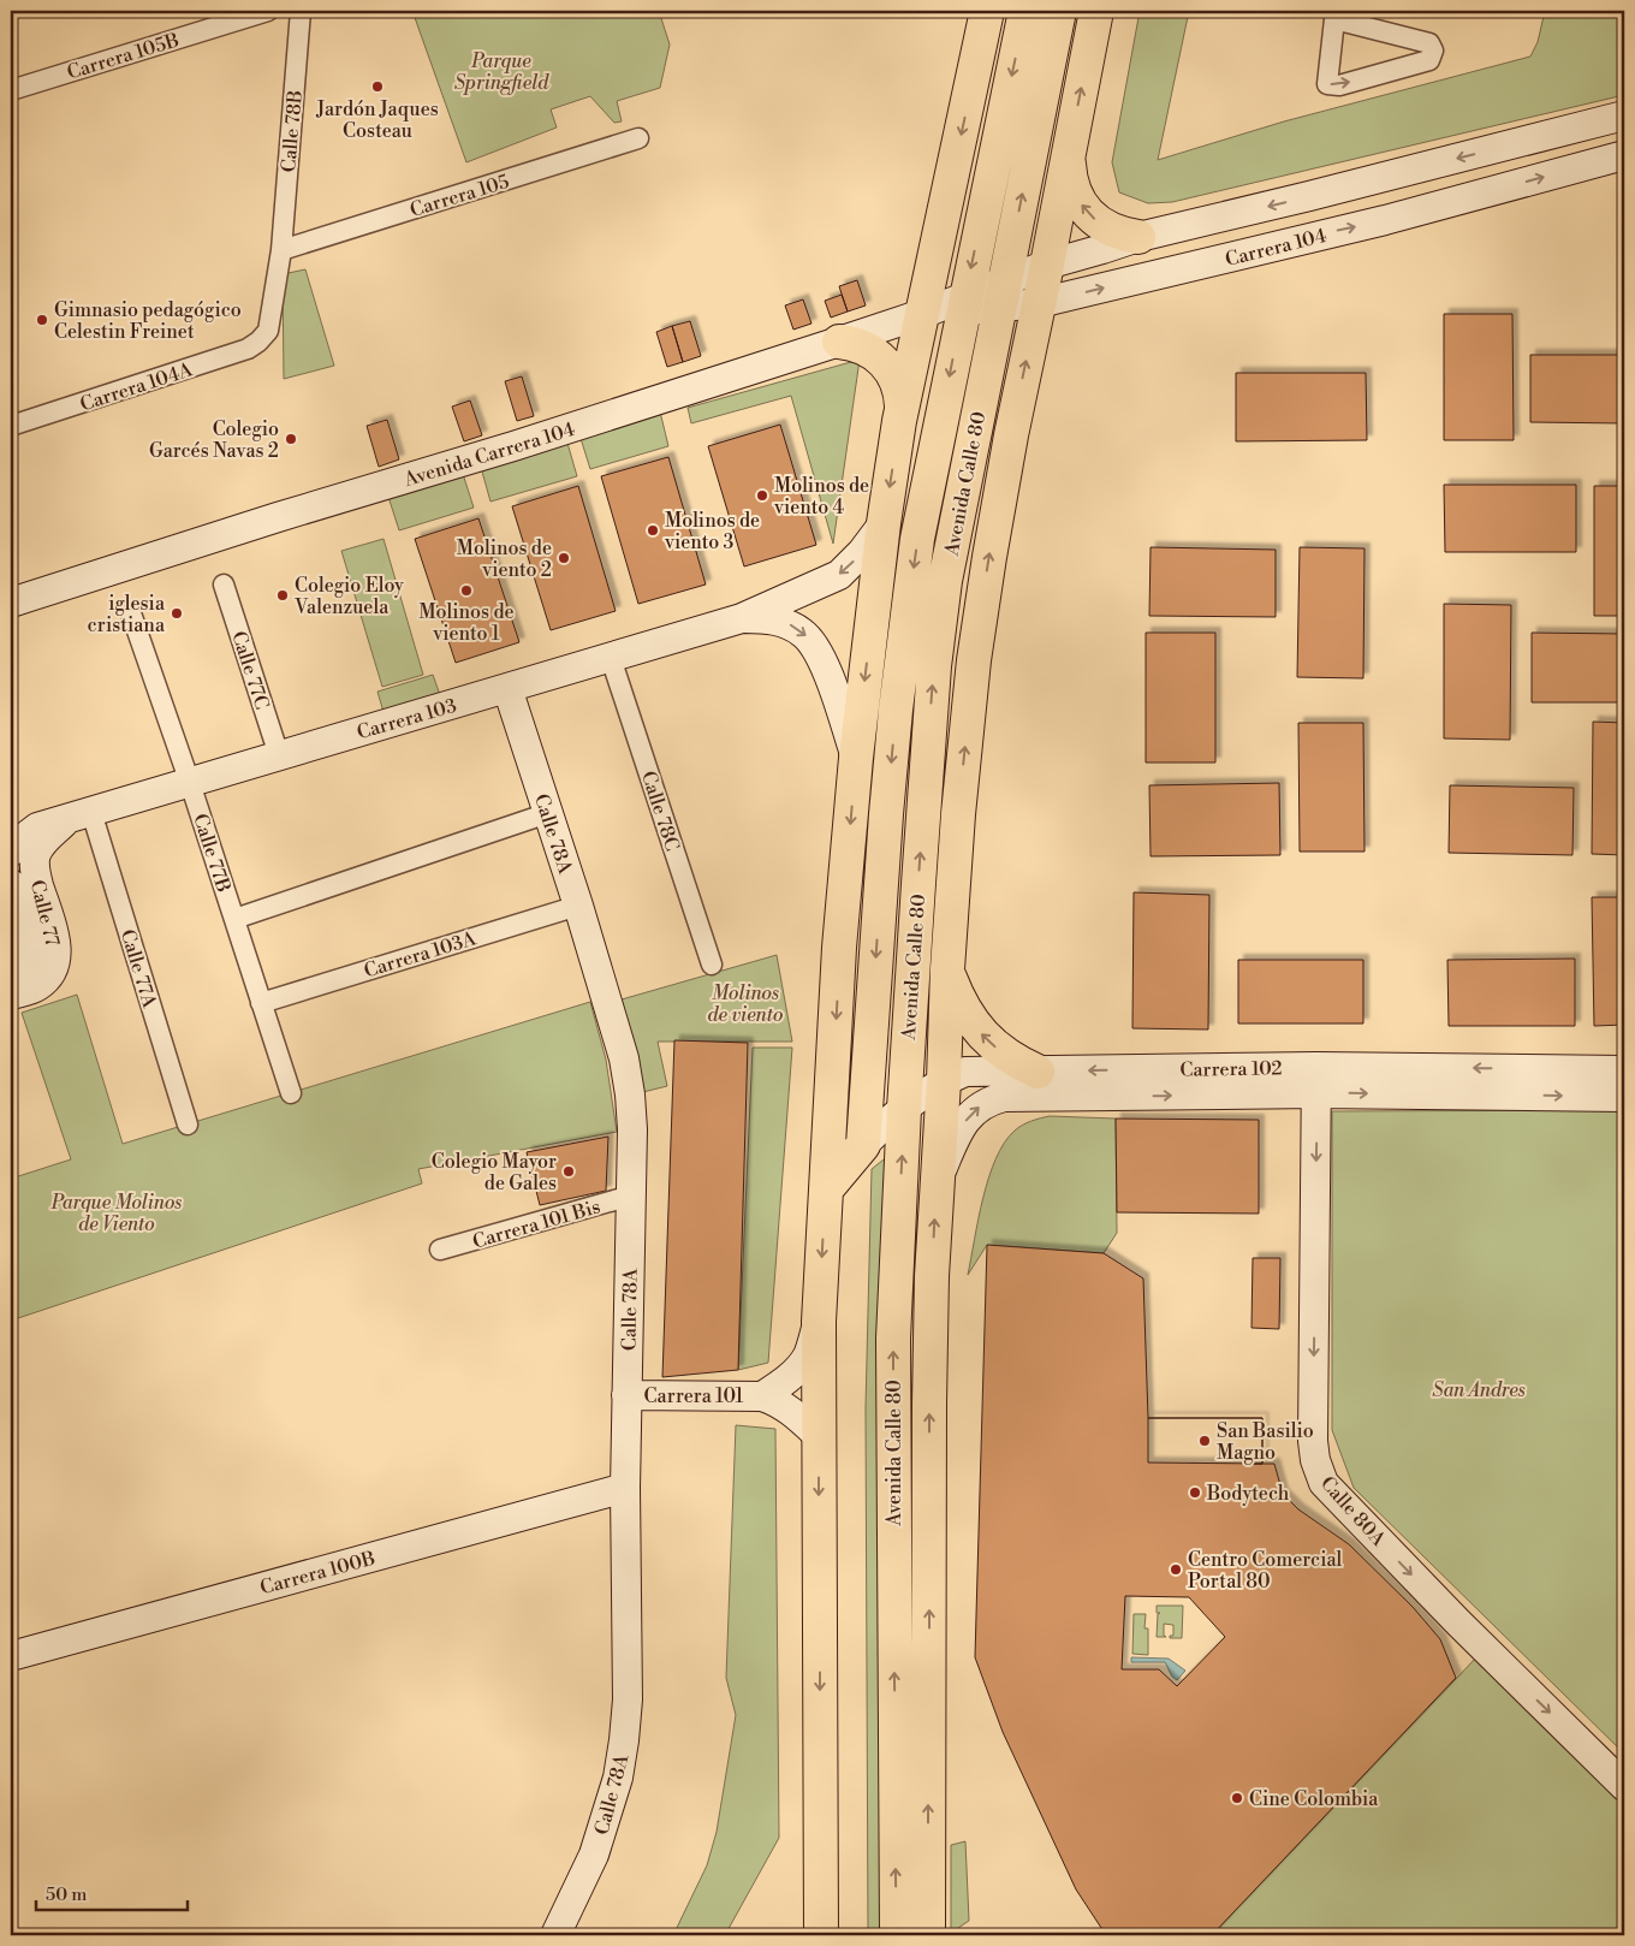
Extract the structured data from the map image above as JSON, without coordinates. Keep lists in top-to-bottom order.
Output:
{
  "streets": {
    "highway": ["Avenida Calle 80"],
    "street": [
      "Carrera 105B",
      "Calle 78B",
      "Carrera 105",
      "Carrera 104",
      "Carrera 104A",
      "Avenida Carrera 104",
      "Calle 77C",
      "Carrera 103",
      "Calle 78C",
      "Calle 78A",
      "Calle 77B",
      "Calle 77",
      "Carrera 103A",
      "Calle 77A",
      "Carrera 102",
      "Carrera 101 Bis",
      "Carrera 101",
      "Calle 80A",
      "Carrera 100B"
    ]
  },
  "crossings": [
    ["Calle 78B", "Carrera 105"],
    ["Calle 78B", "Carrera 104A"],
    ["Carrera 104", "Avenida Carrera 104"],
    ["Carrera 104", "Avenida Calle 80"],
    ["Avenida Calle 80", "Carrera 102"],
    ["Calle 77C", "Carrera 103"],
    ["Carrera 103", "Calle 78C"],
    ["Carrera 103", "Calle 78A"],
    ["Carrera 103", "Calle 77B"],
    ["Carrera 103", "Calle 77"],
    ["Carrera 103", "Calle 77A"],
    ["Calle 78A", "Carrera 103A"],
    ["Calle 78A", "Carrera 101 Bis"],
    ["Calle 78A", "Carrera 101"],
    ["Calle 78A", "Carrera 100B"],
    ["Calle 77B", "Carrera 103A"],
    ["Calle 77", "Calle 77A"],
    ["Carrera 102", "Calle 80A"]
  ],
  "one_way": ["Calle 80A"],
  "parks": [
    "Parque Springfield",
    "Molinos de viento",
    "Parque Molinos de Viento",
    "San Andres"
  ],
  "places": [
    "Jardón Jaques Costeau",
    "Gimnasio pedagógico Celestin Freinet",
    "Colegio Garcés Navas 2",
    "Molinos de viento 4",
    "Molinos de viento 3",
    "Molinos de viento 2",
    "Molinos de viento 1",
    "Colegio Eloy Valenzuela",
    "iglesia cristiana",
    "Colegio Mayor de Gales",
    "San Basilio Magno",
    "Bodytech",
    "Centro Comercial Portal 80",
    "Cine Colombia"
  ],
  "scale_bar": "50 m"
}
